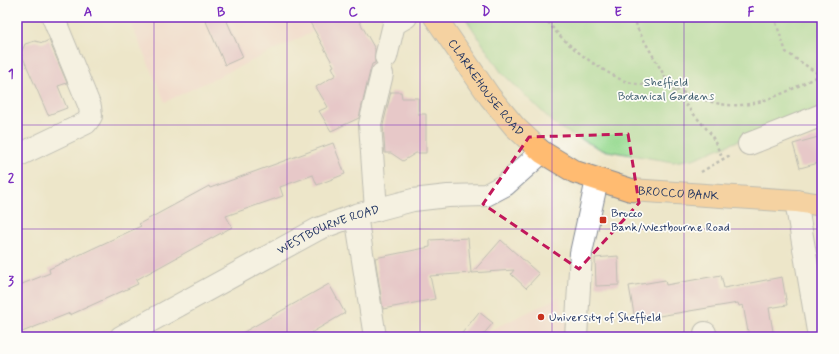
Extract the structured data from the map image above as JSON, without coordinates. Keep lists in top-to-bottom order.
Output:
{
  "streets": {
    "main road": ["CLARKEHOUSE ROAD", "BROCCO BANK"],
    "street": ["WESTBOURNE ROAD"]
  },
  "crossings": [
    ["CLARKEHOUSE ROAD", "BROCCO BANK"],
    ["CLARKEHOUSE ROAD", "WESTBOURNE ROAD"],
    ["BROCCO BANK", "WESTBOURNE ROAD"]
  ],
  "parks": ["Sheffield Botanical Gardens"],
  "places": {
    "transit": ["Brocco Bank/Westbourne Road"],
    "other": ["University of Sheffield"]
  },
  "grid": {
    "columns": [
      "A",
      "B",
      "C",
      "D",
      "E",
      "F"
    ],
    "rows": ["1", "2", "3"]
  }
}
